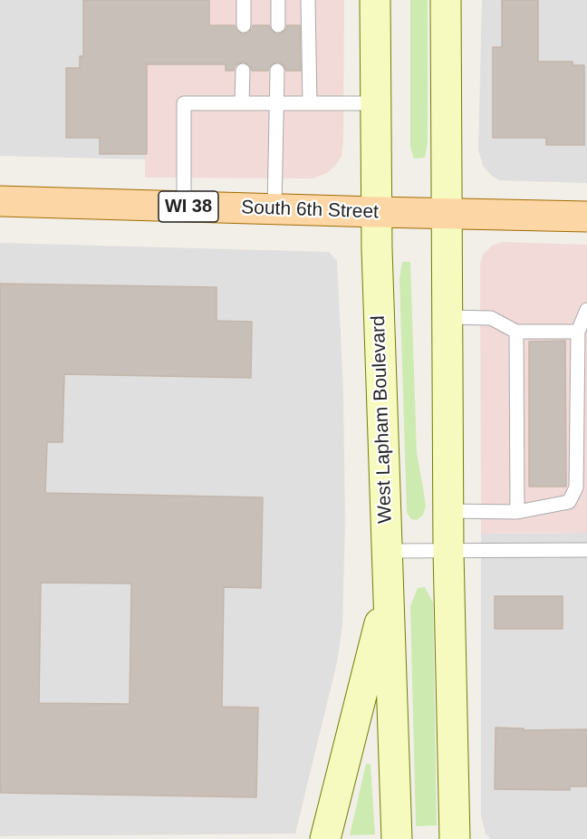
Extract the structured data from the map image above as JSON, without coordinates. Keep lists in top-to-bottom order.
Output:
{
  "streets": {
    "main road": ["WI 38", "South 6th Street"],
    "street": ["West Lapham Boulevard"]
  },
  "crossings": [
    ["South 6th Street", "West Lapham Boulevard"]
  ]
}
